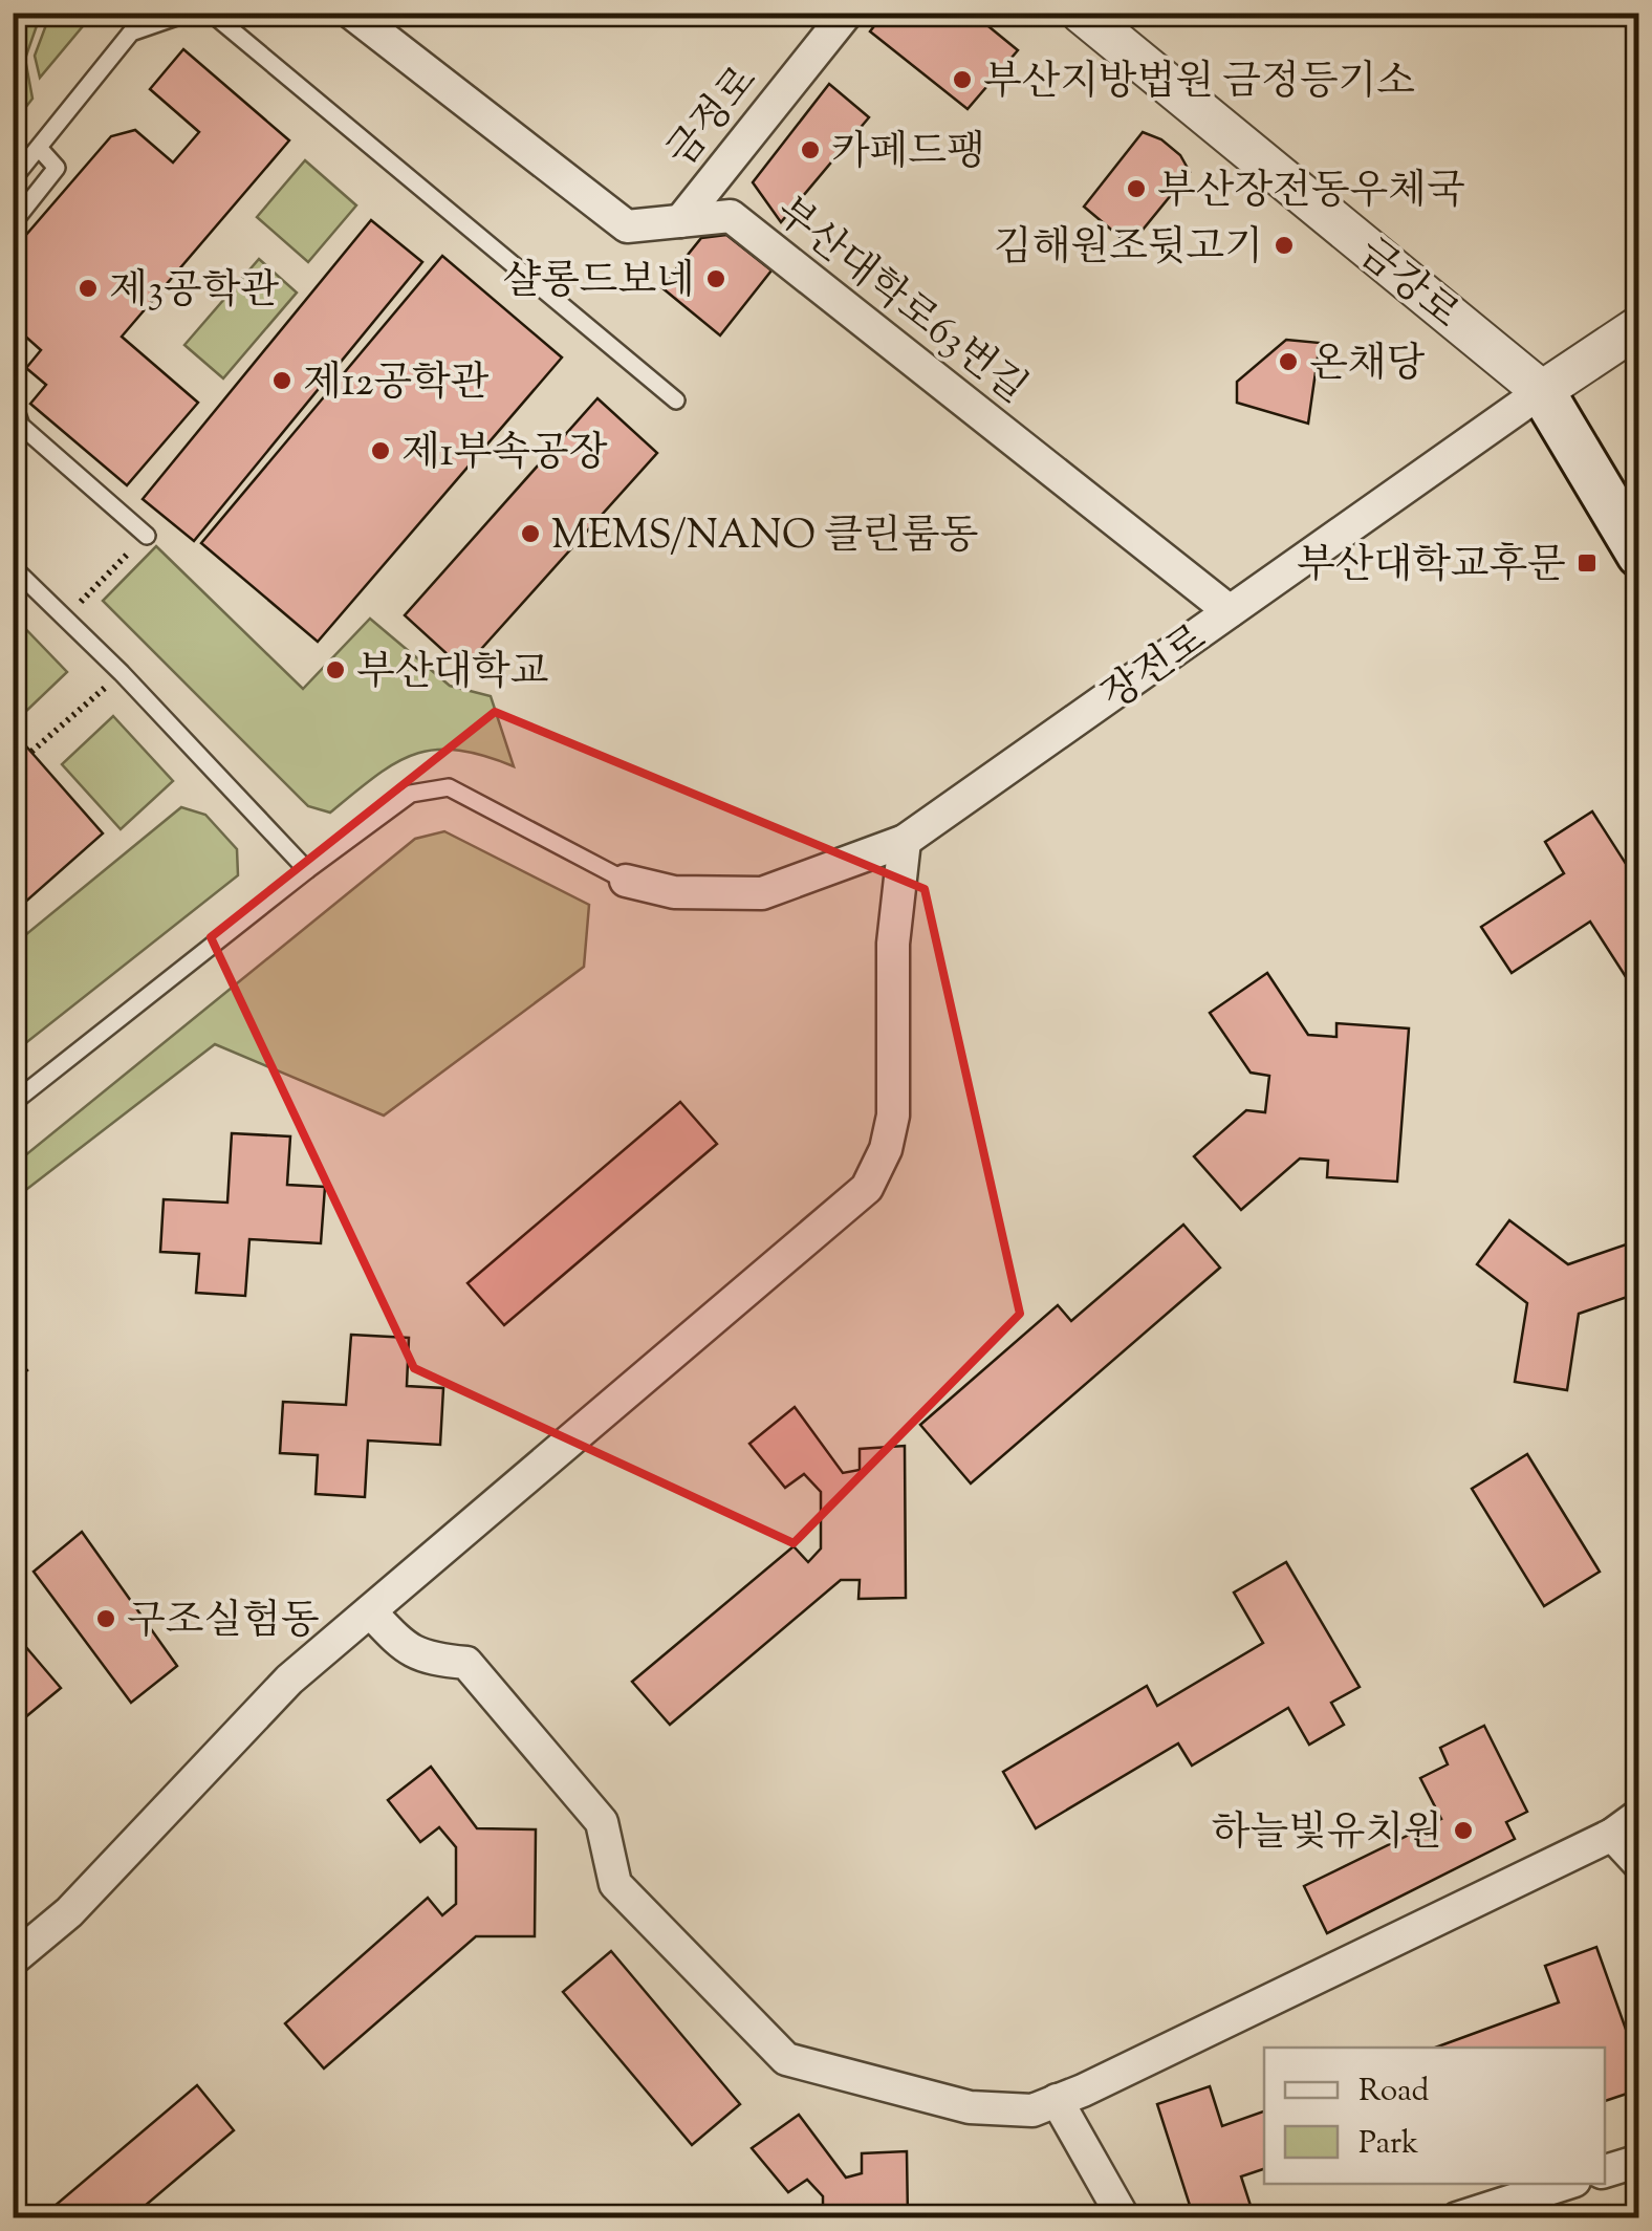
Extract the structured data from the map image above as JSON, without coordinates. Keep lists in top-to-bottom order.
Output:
{
  "streets": {
    "main road": ["금강로"],
    "street": ["금정로", "부산대학로63번길", "장전로"]
  },
  "crossings": [
    ["금정로", "부산대학로63번길"],
    ["금강로", "장전로"],
    ["부산대학로63번길", "장전로"]
  ],
  "places": {
    "other": [
      "부산지방법원 금정등기소",
      "카페드팽",
      "부산장전동우체국",
      "김해원조뒷고기",
      "샬롱드보네",
      "제3공학관",
      "온채당",
      "제12공학관",
      "제1부속공장",
      "MEMS/NANO 클린룸동",
      "부산대학교",
      "구조실험동",
      "하늘빛유치원"
    ],
    "transit": ["부산대학교후문"]
  },
  "legend": ["Road", "Park"]
}
